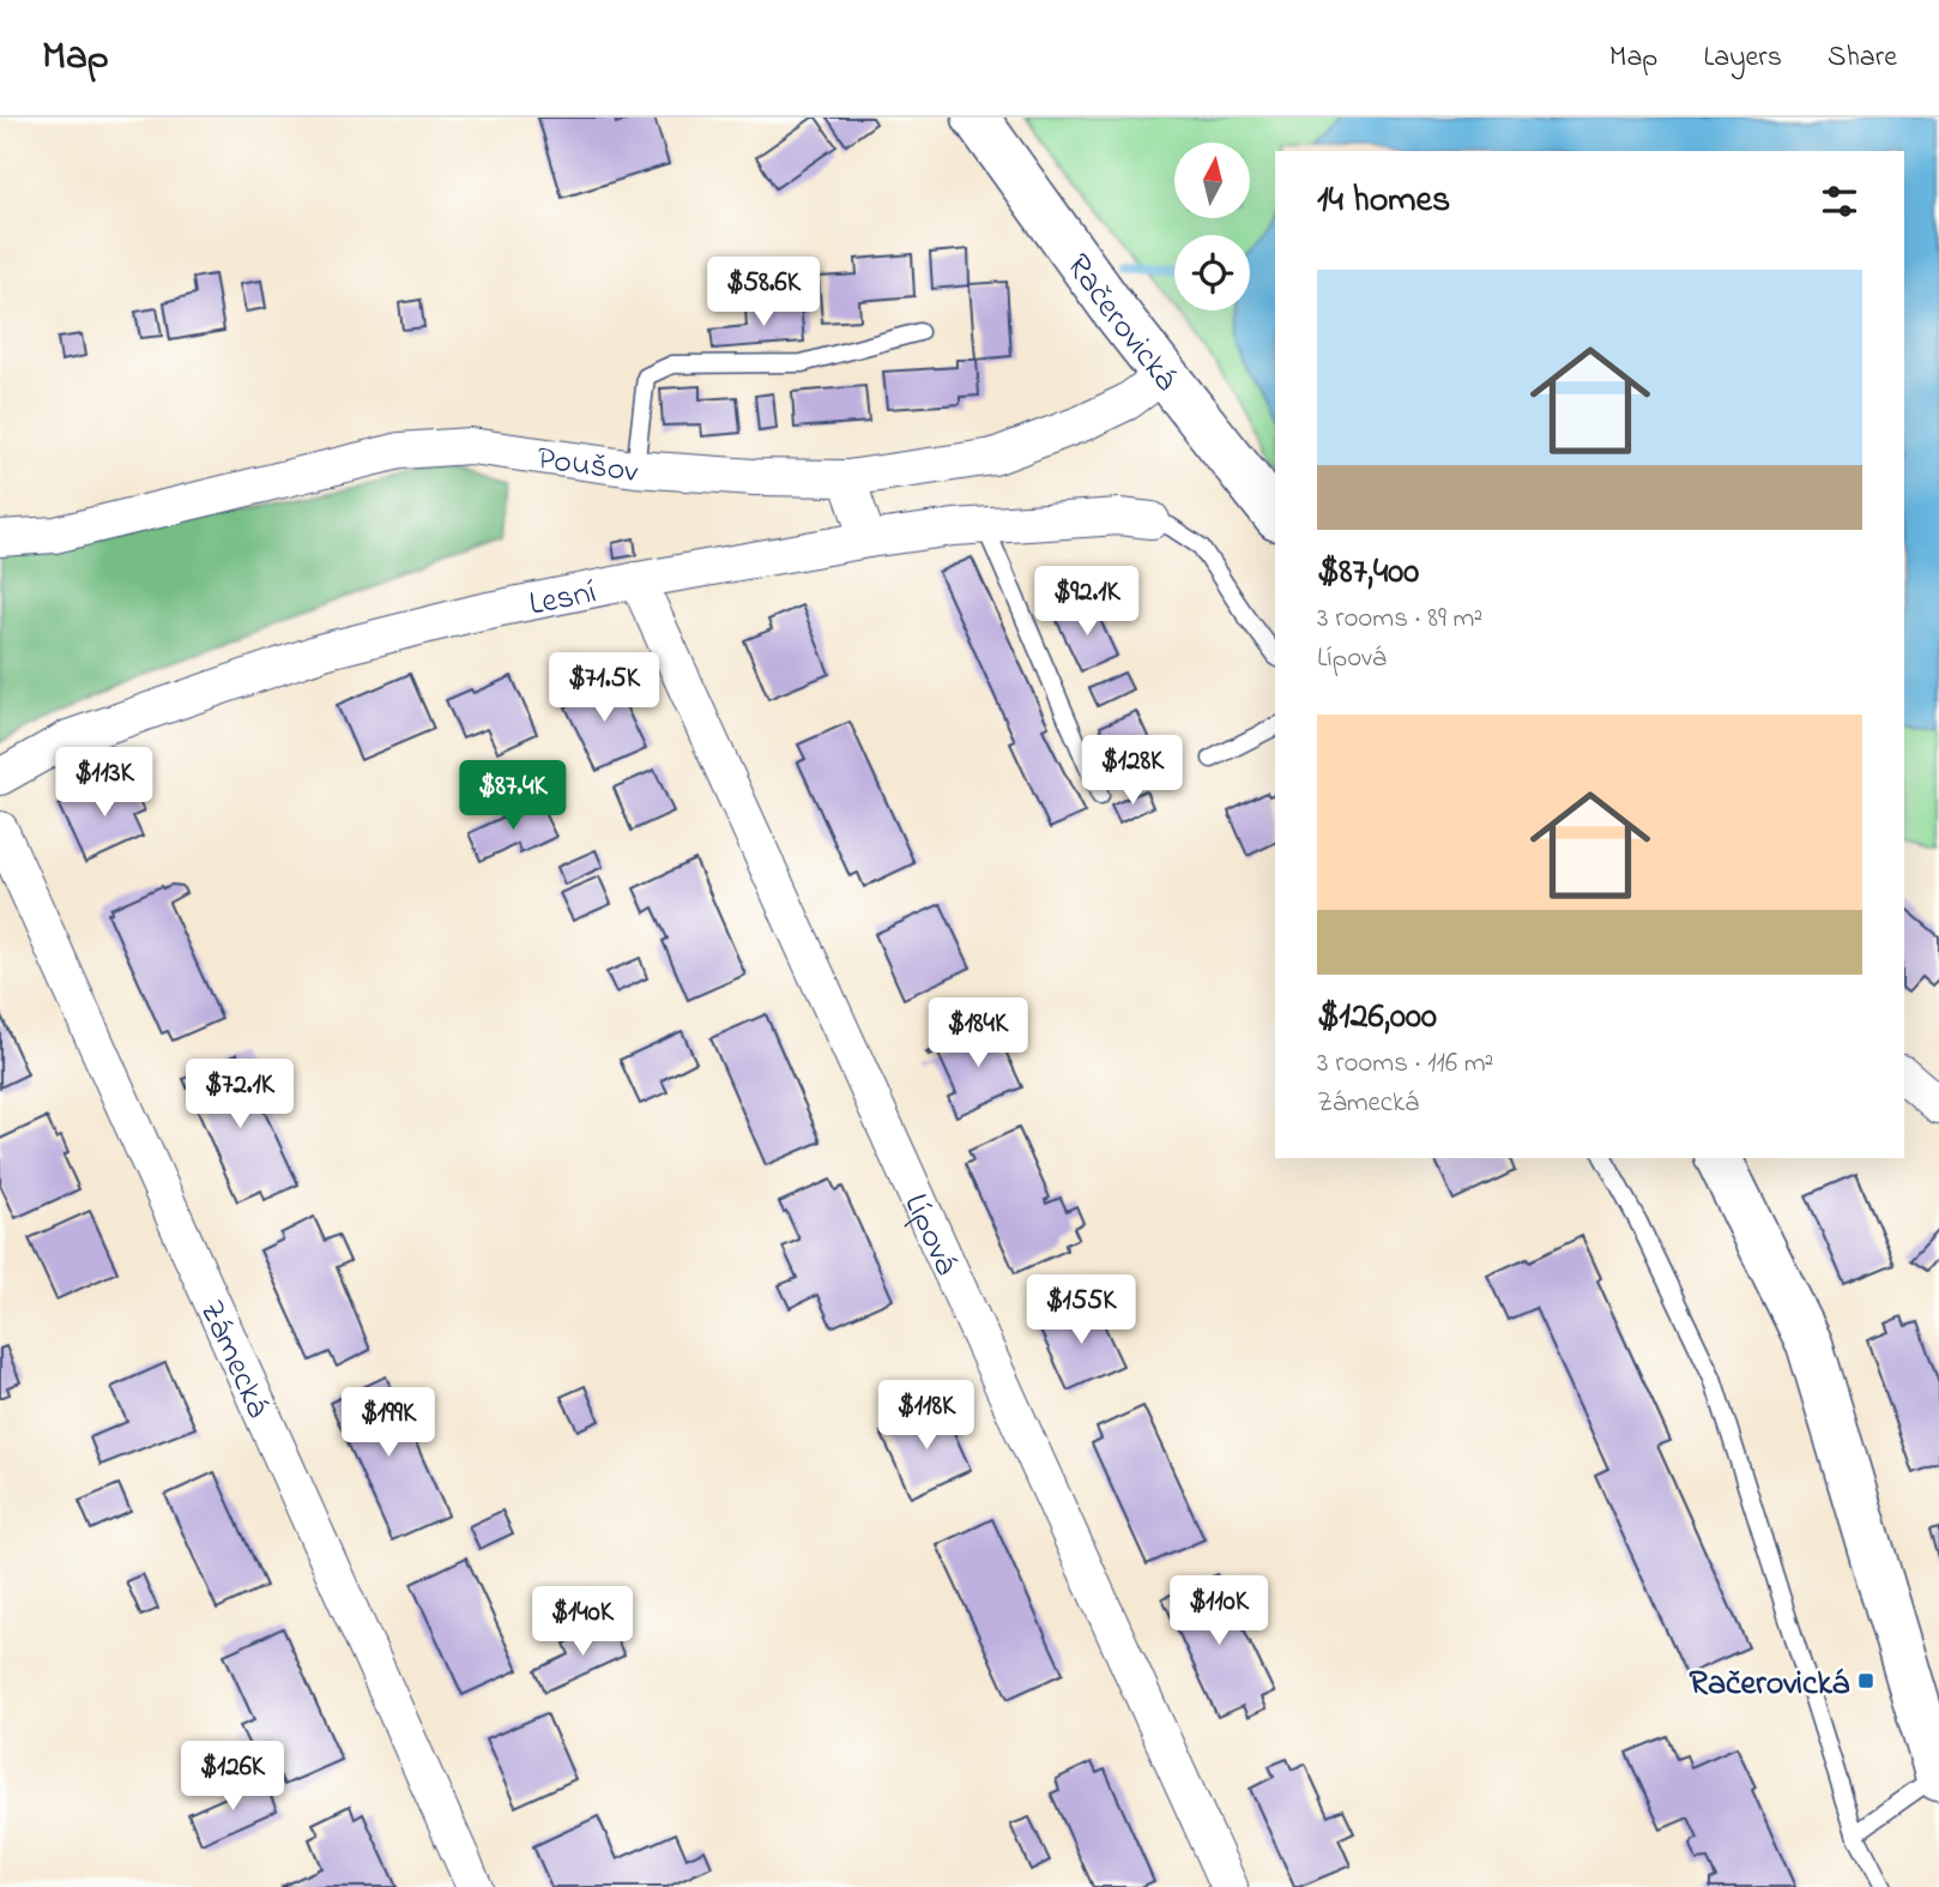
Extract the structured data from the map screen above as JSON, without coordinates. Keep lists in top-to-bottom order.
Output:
{
  "streets": {
    "main road": ["Račerovická"],
    "street": [
      "Poušov",
      "Lesní",
      "Lípová",
      "Zámecká"
    ]
  },
  "crossings": [
    ["Račerovická", "Poušov"],
    ["Lesní", "Lípová"]
  ],
  "places": {
    "transit": ["Račerovická"]
  },
  "north": "top",
  "page": {
    "header": "Map",
    "nav": ["Map", "Layers", "Share"],
    "heading": "14 homes",
    "list": [
      {
        "name": "$87,400",
        "note": "3 rooms · 89 m² · Lípová"
      },
      {
        "name": "$126,000",
        "note": "3 rooms · 116 m² · Zámecká"
      }
    ],
    "price": [
      "$58.6K",
      "$92.1K",
      "$71.5K",
      "$128K",
      "$113K",
      "$87.4K",
      "$184K",
      "$72.1K",
      "$155K",
      "$118K",
      "$199K",
      "$110K",
      "$140K",
      "$126K"
    ]
  }
}
